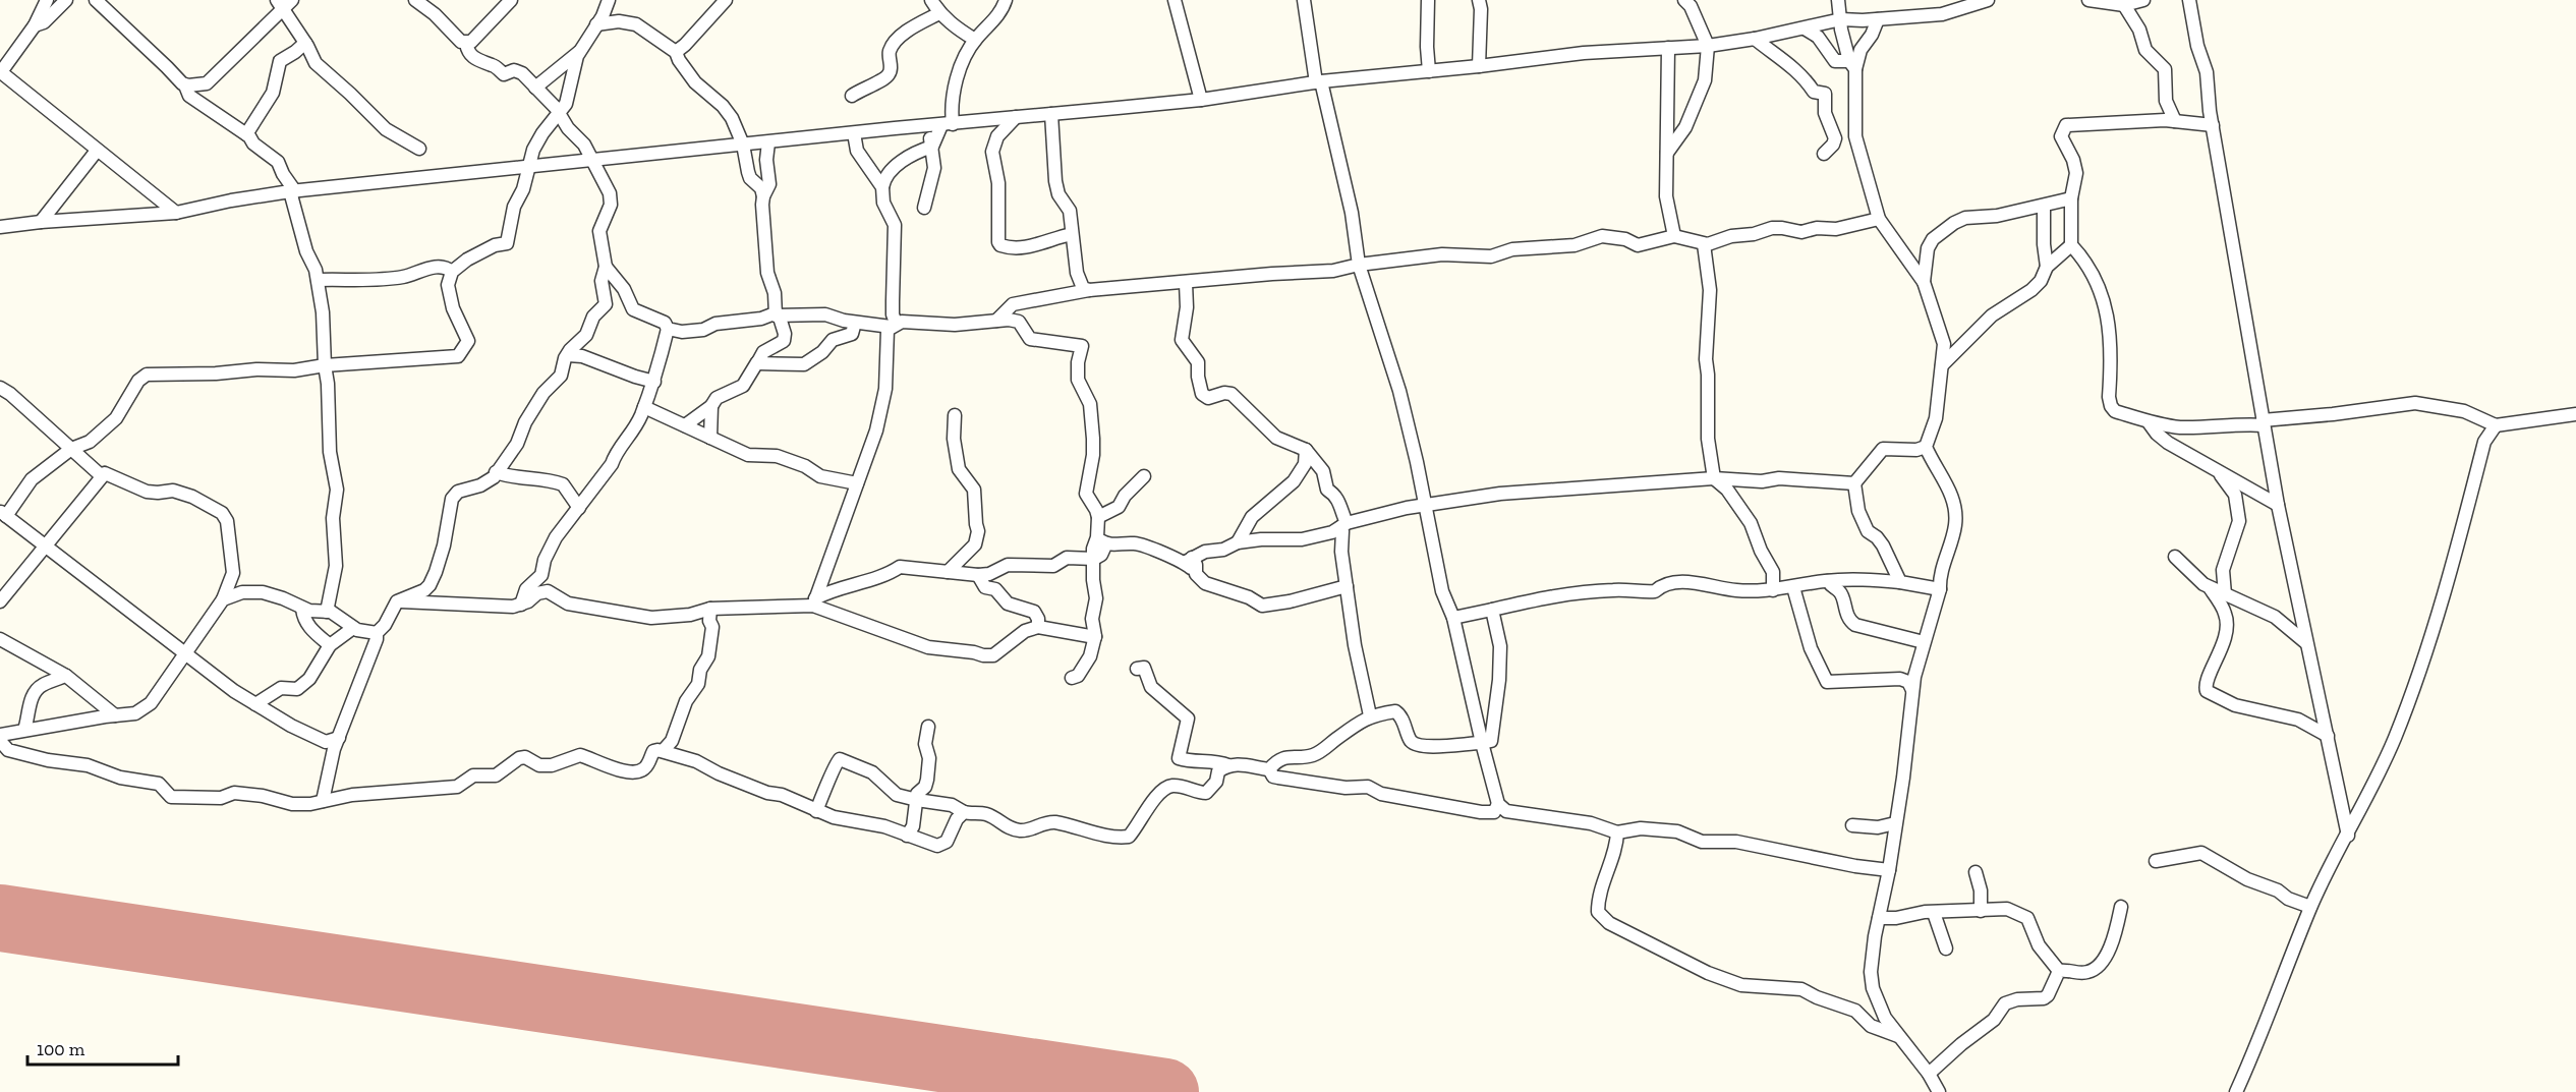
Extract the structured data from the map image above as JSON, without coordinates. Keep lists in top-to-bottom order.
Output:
{
  "scale_bar": "100 m"
}
